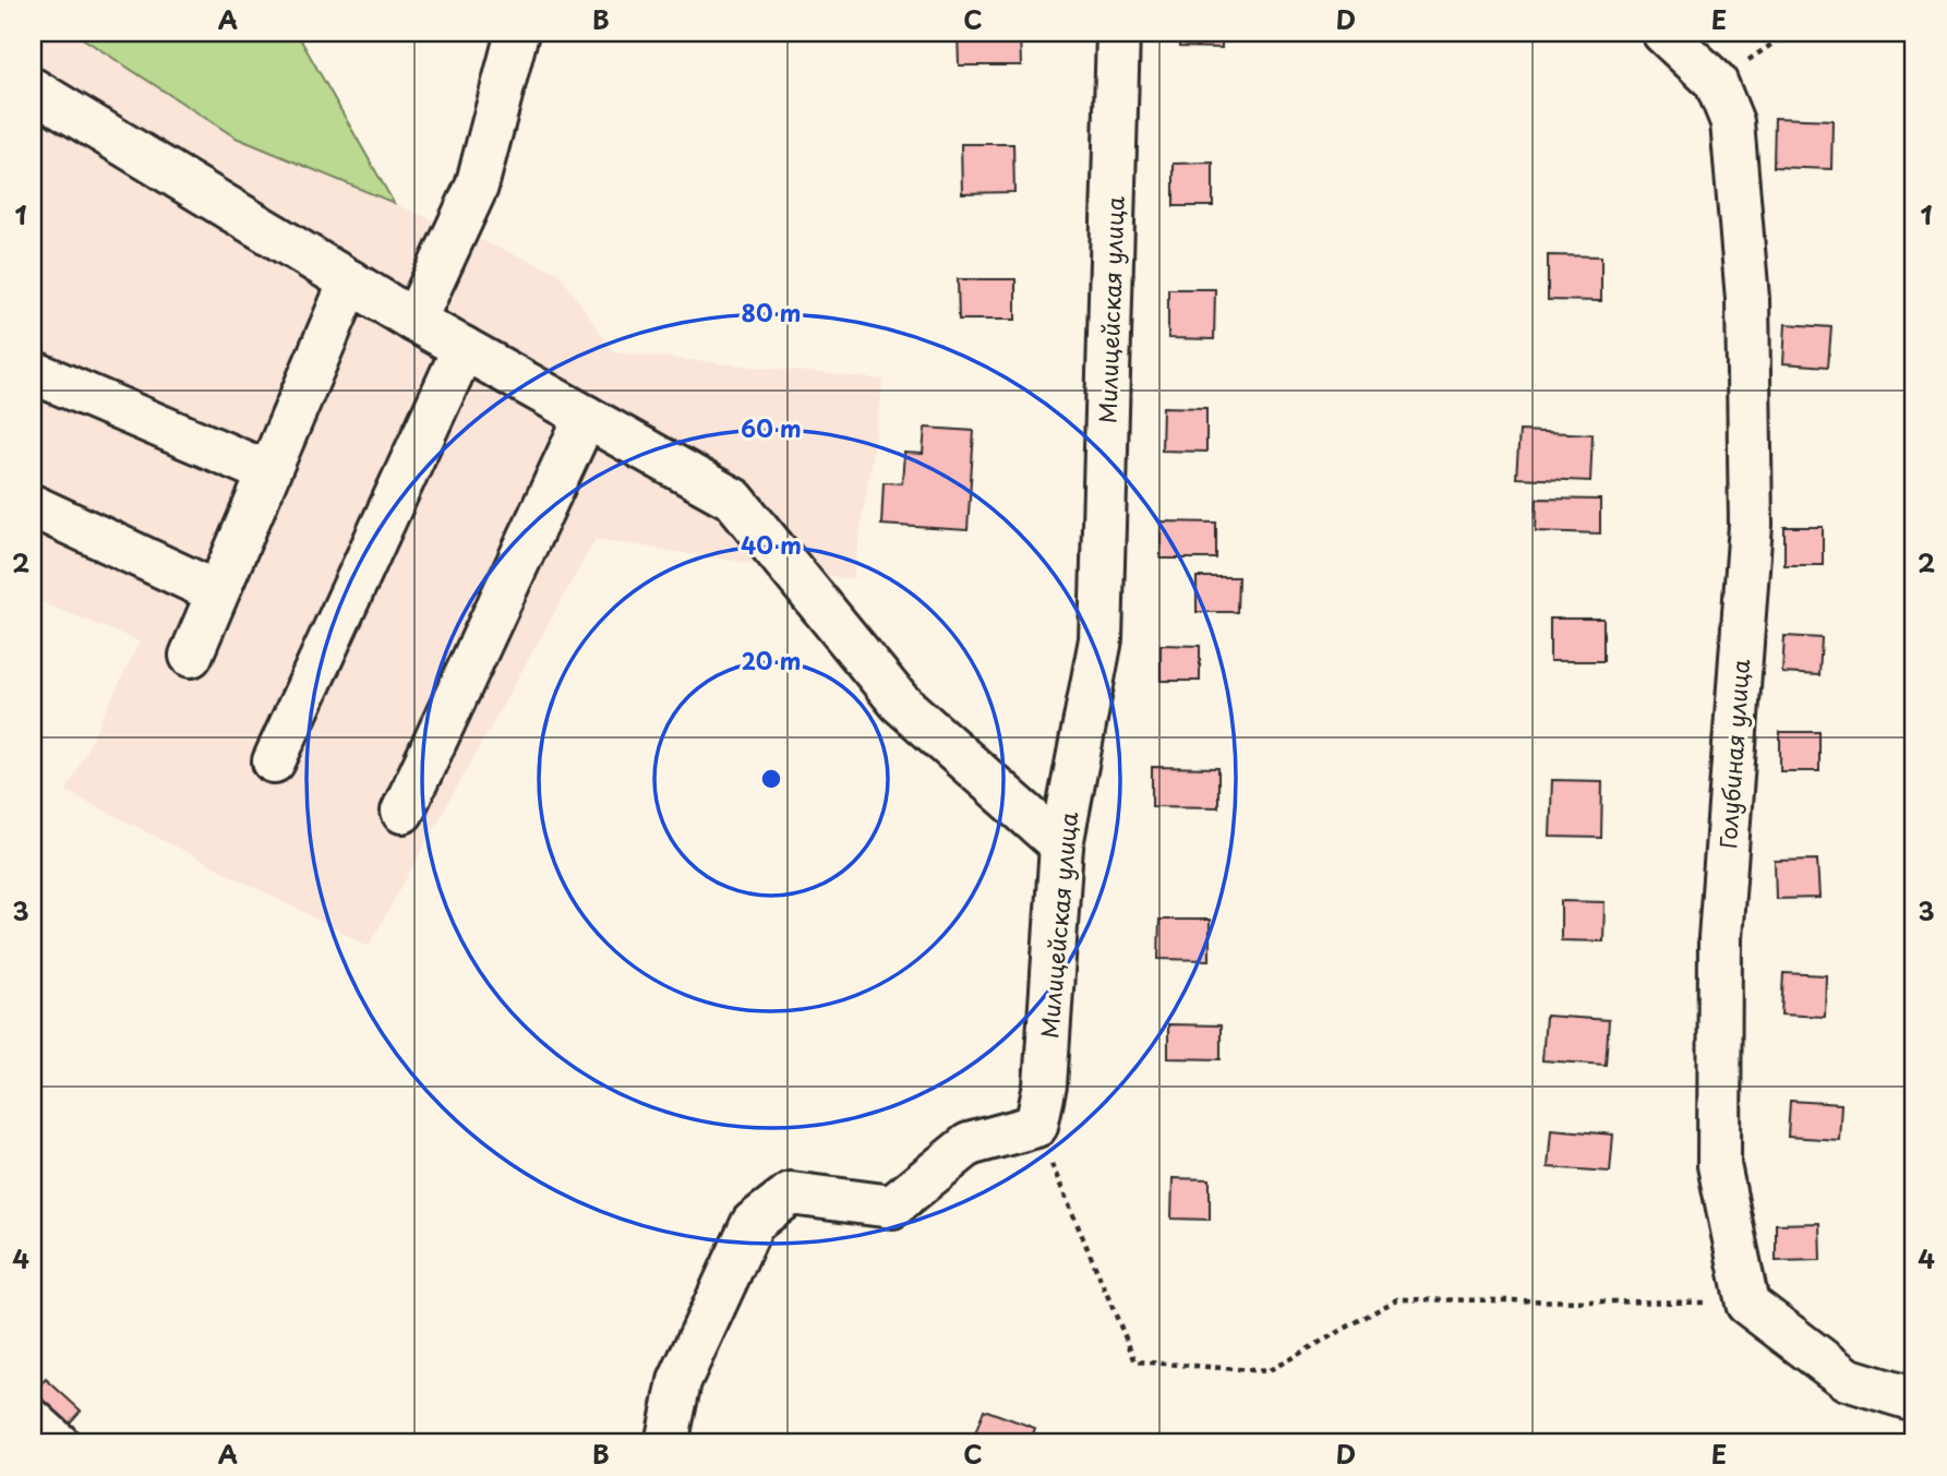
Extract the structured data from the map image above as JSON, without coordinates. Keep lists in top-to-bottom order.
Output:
{
  "streets": {
    "street": ["Милицейская улица", "Голубиная улица"]
  },
  "grid": {
    "columns": [
      "A",
      "B",
      "C",
      "D",
      "E"
    ],
    "rows": [
      "1",
      "2",
      "3",
      "4"
    ]
  },
  "rings": [
    "80 m",
    "60 m",
    "40 m",
    "20 m"
  ]
}
